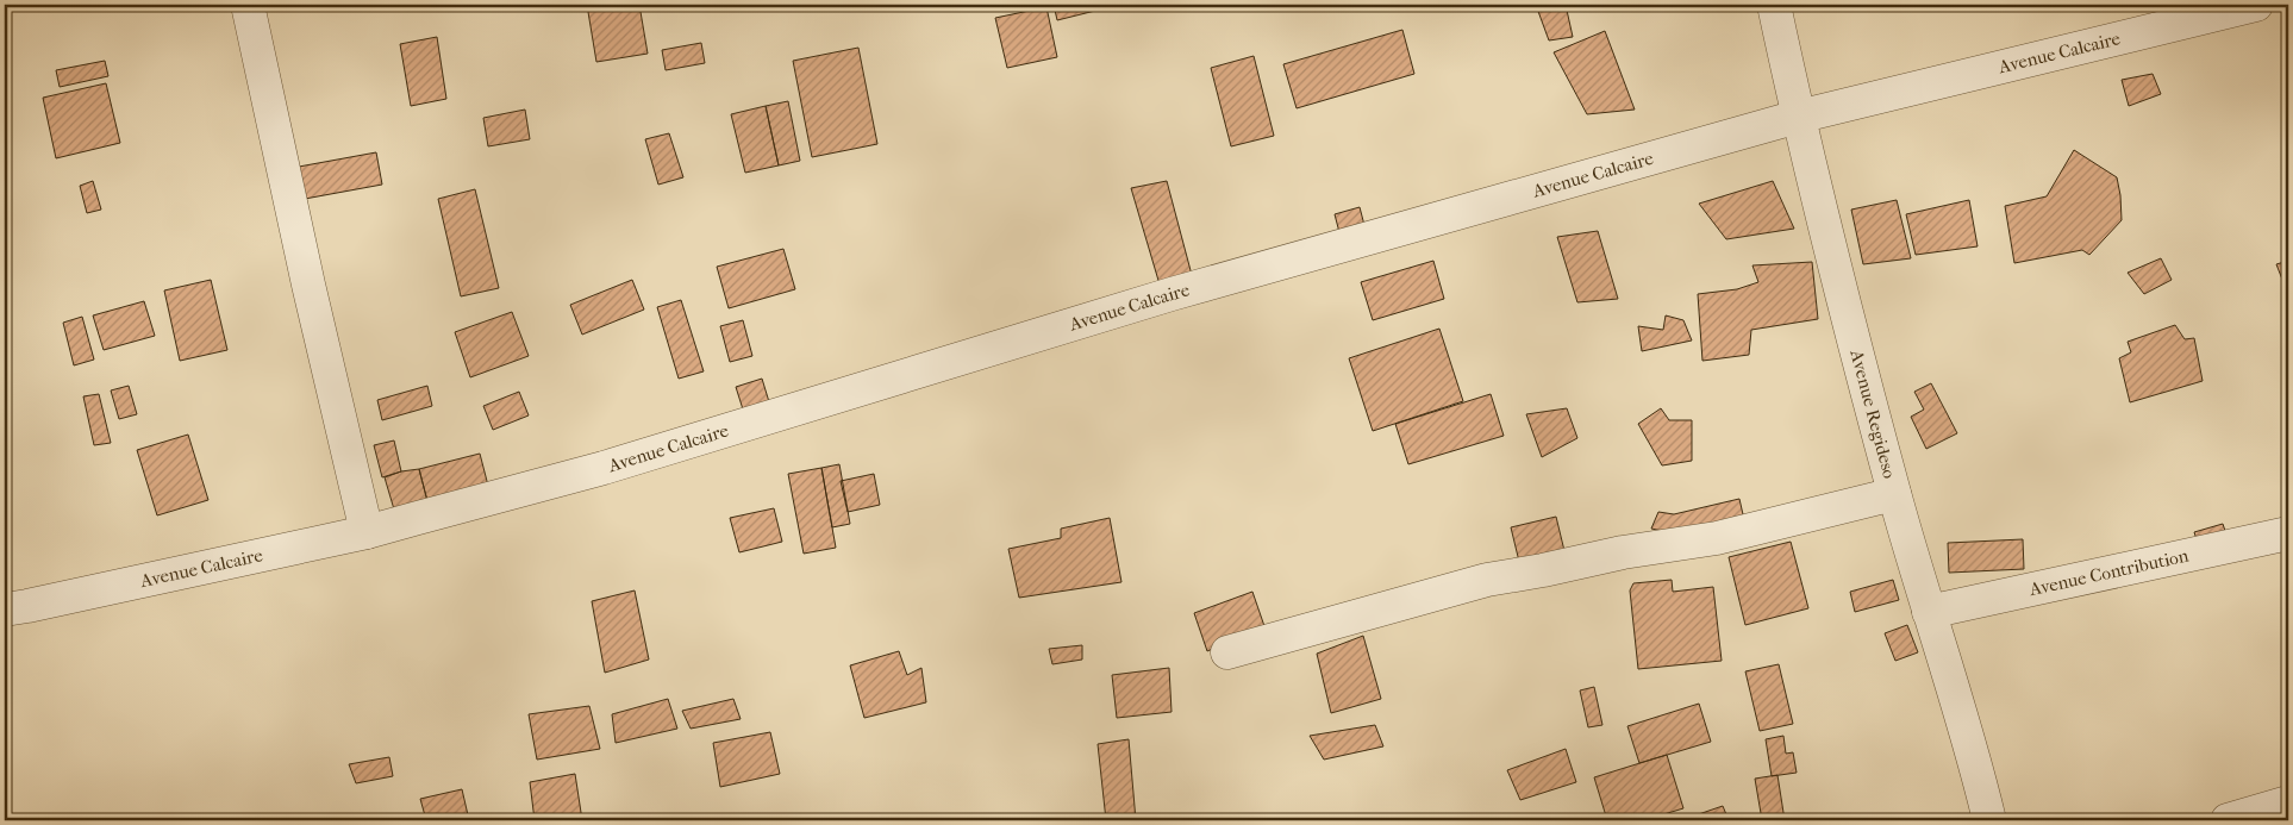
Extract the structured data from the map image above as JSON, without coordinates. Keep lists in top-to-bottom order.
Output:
{
  "streets": {
    "street": ["Avenue Calcaire", "Avenue Regideso", "Avenue Contribution"]
  },
  "crossings": [
    ["Avenue Calcaire", "Avenue Regideso"],
    ["Avenue Regideso", "Avenue Contribution"]
  ]
}
